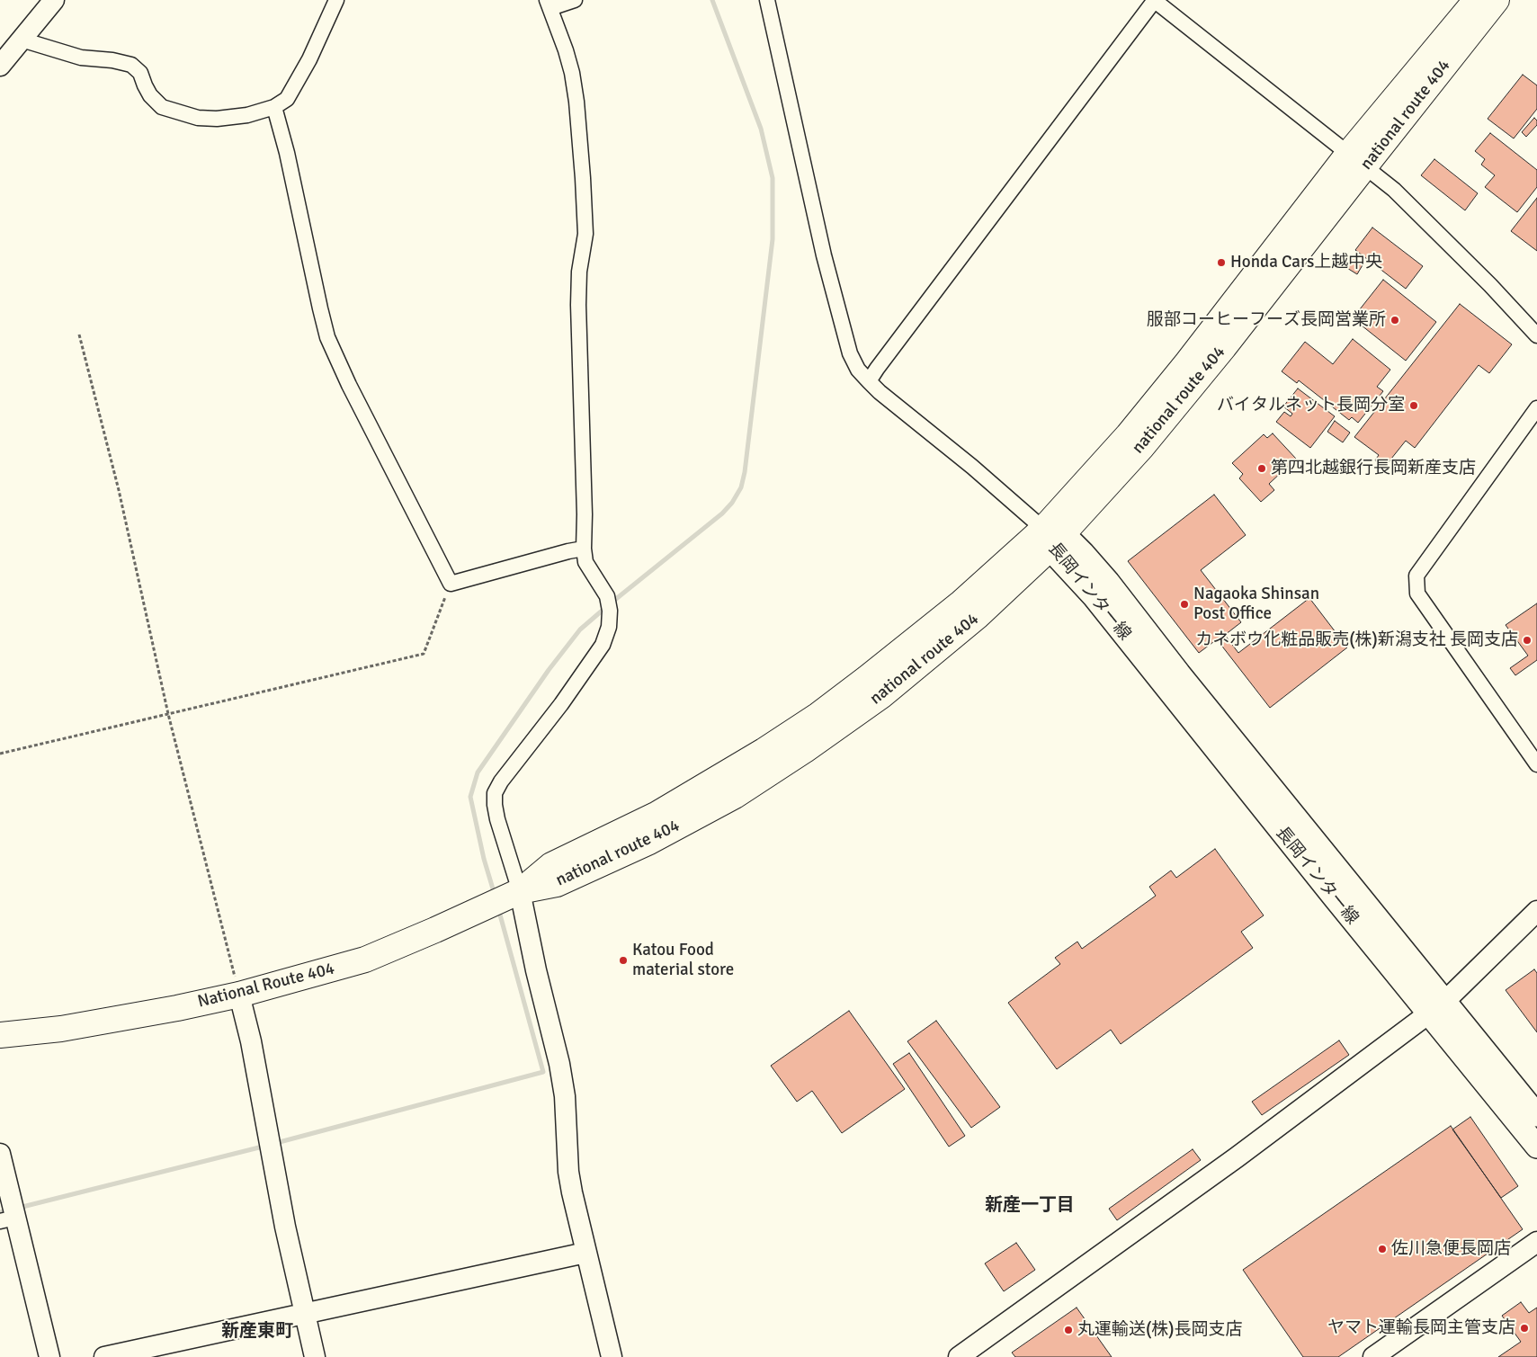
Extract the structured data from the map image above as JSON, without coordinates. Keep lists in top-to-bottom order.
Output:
{
  "streets": {
    "highway": ["national route 404", "National Route 404"],
    "main road": ["長岡インター線"]
  },
  "crossings": [
    ["national route 404", "長岡インター線"],
    ["national route 404", "National Route 404"]
  ],
  "districts": ["新産一丁目", "新産東町"],
  "places": [
    "Honda Cars上越中央",
    "服部コーヒーフーズ長岡営業所",
    "バイタルネット長岡分室",
    "第四北越銀行長岡新産支店",
    "Nagaoka Shinsan Post Office",
    "カネボウ化粧品販売(株)新潟支社 長岡支店",
    "Katou Food material store",
    "佐川急便長岡店",
    "ヤマト運輸長岡主管支店",
    "丸運輸送(株)長岡支店"
  ]
}
